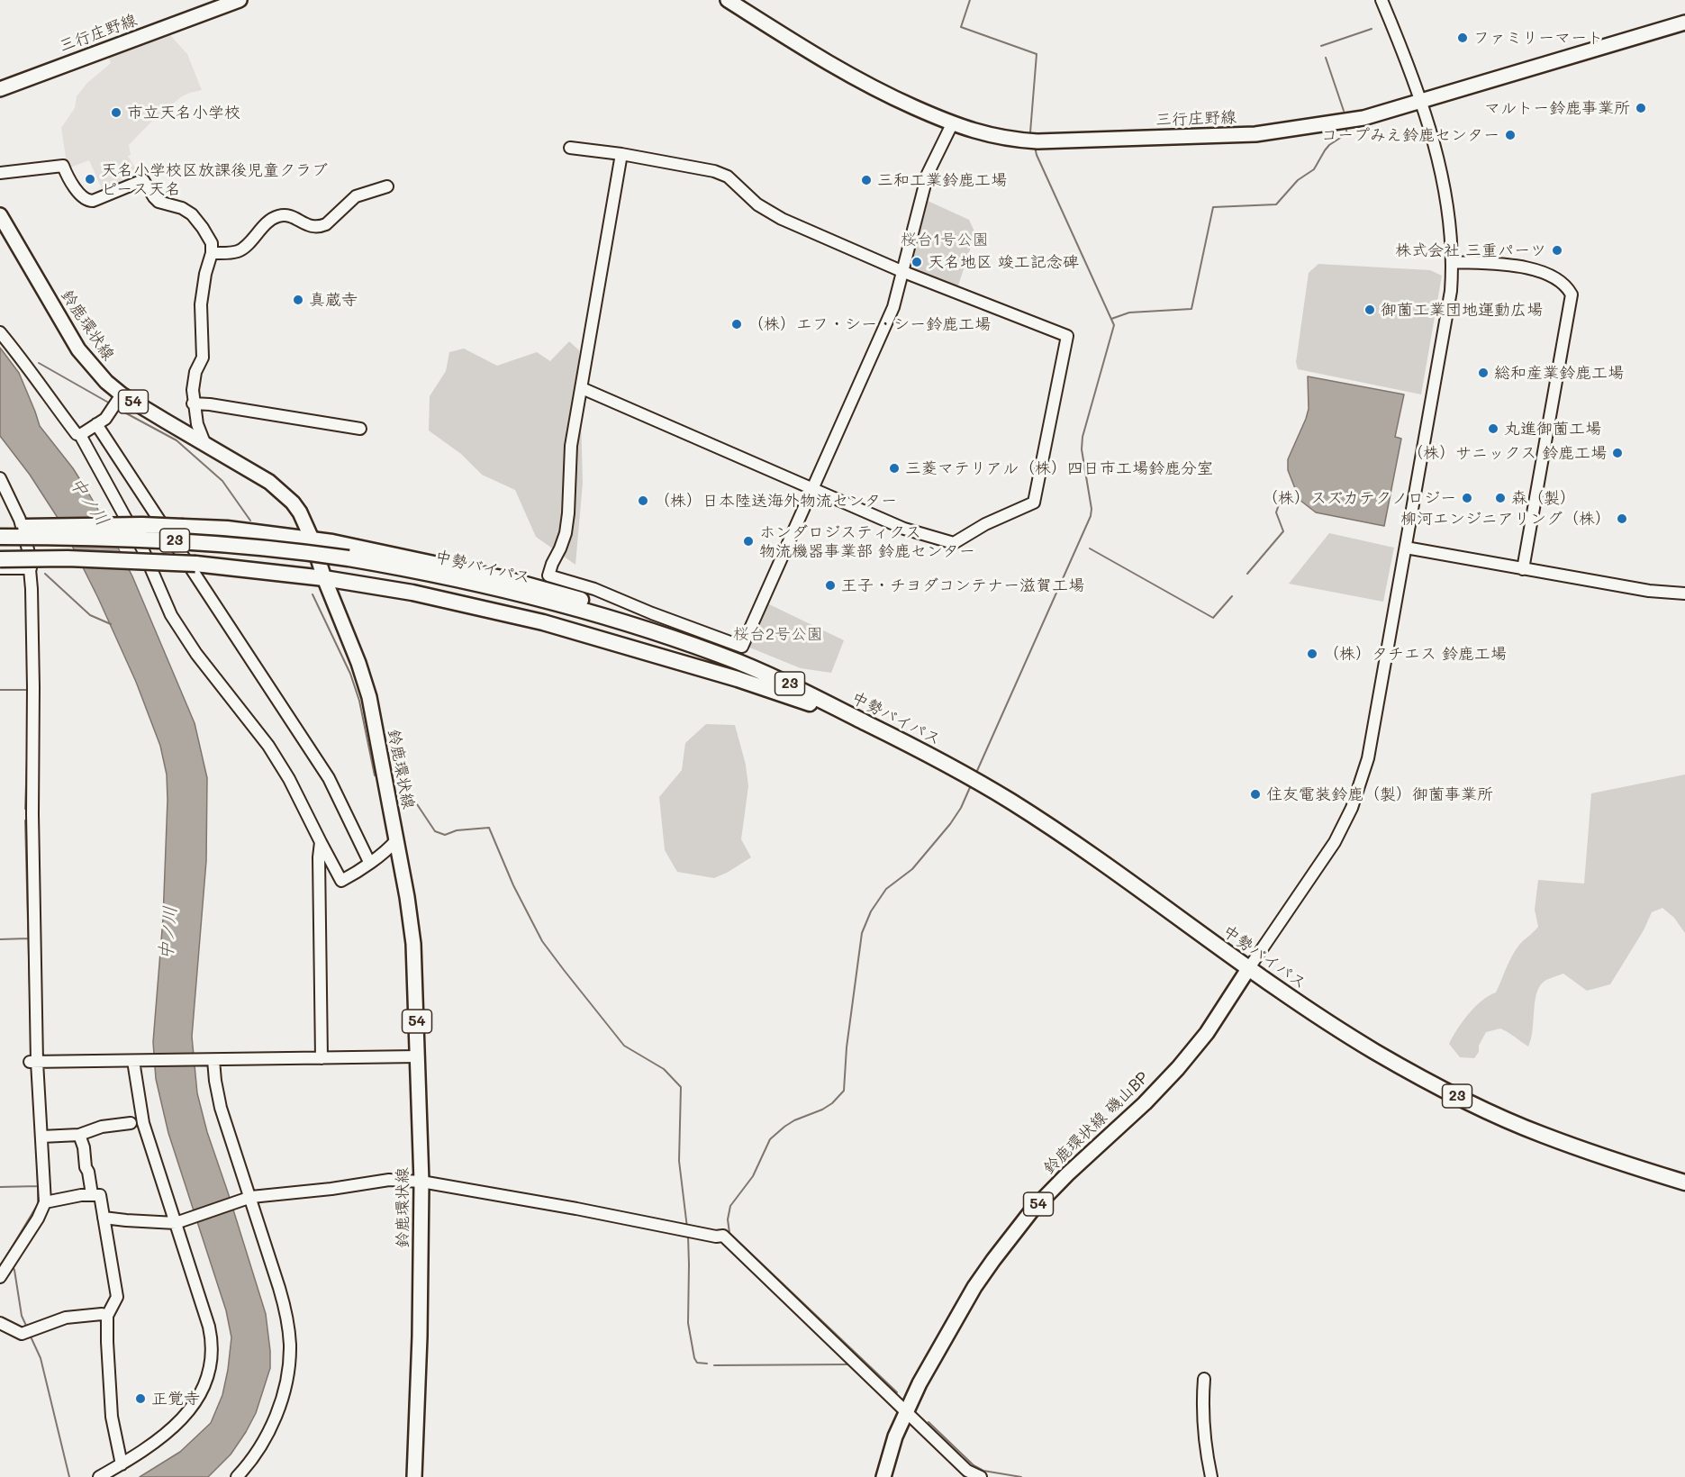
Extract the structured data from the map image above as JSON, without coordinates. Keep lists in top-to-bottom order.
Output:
{
  "streets": {
    "highway": ["23", "中勢バイパス"],
    "main road": [
      "三行庄野線",
      "鈴鹿環状線",
      "54",
      "鈴鹿環状線 磯山BP"
    ]
  },
  "crossings": [
    ["鈴鹿環状線", "23"],
    ["23", "中勢バイパス"],
    ["中勢バイパス", "鈴鹿環状線 磯山BP"]
  ],
  "water": ["中ノ川"],
  "parks": ["桜台1号公園", "桜台2号公園"],
  "places": [
    "ファミリーマート",
    "マルトー鈴鹿事業所",
    "市立天名小学校",
    "コープみえ鈴鹿センター",
    "天名小学校区放課後児童クラブ ピース天名",
    "三和工業鈴鹿工場",
    "株式会社 三重パーツ",
    "天名地区 竣工記念碑",
    "真蔵寺",
    "御薗工業団地運動広場",
    "（株）エフ・シー・シー鈴鹿工場",
    "総和産業鈴鹿工場",
    "丸進御薗工場",
    "（株）サニックス 鈴鹿工場",
    "三菱マテリアル（株）四日市工場鈴鹿分室",
    "（株）スズカテクノロジー",
    "森（製）",
    "（株）日本陸送海外物流センター",
    "柳河エンジニアリング（株）",
    "ホンダロジスティクス 物流機器事業部 鈴鹿センター",
    "王子・チヨダコンテナー滋賀工場",
    "（株）タチエス 鈴鹿工場",
    "住友電装鈴鹿（製）御薗事業所",
    "正覚寺"
  ]
}
